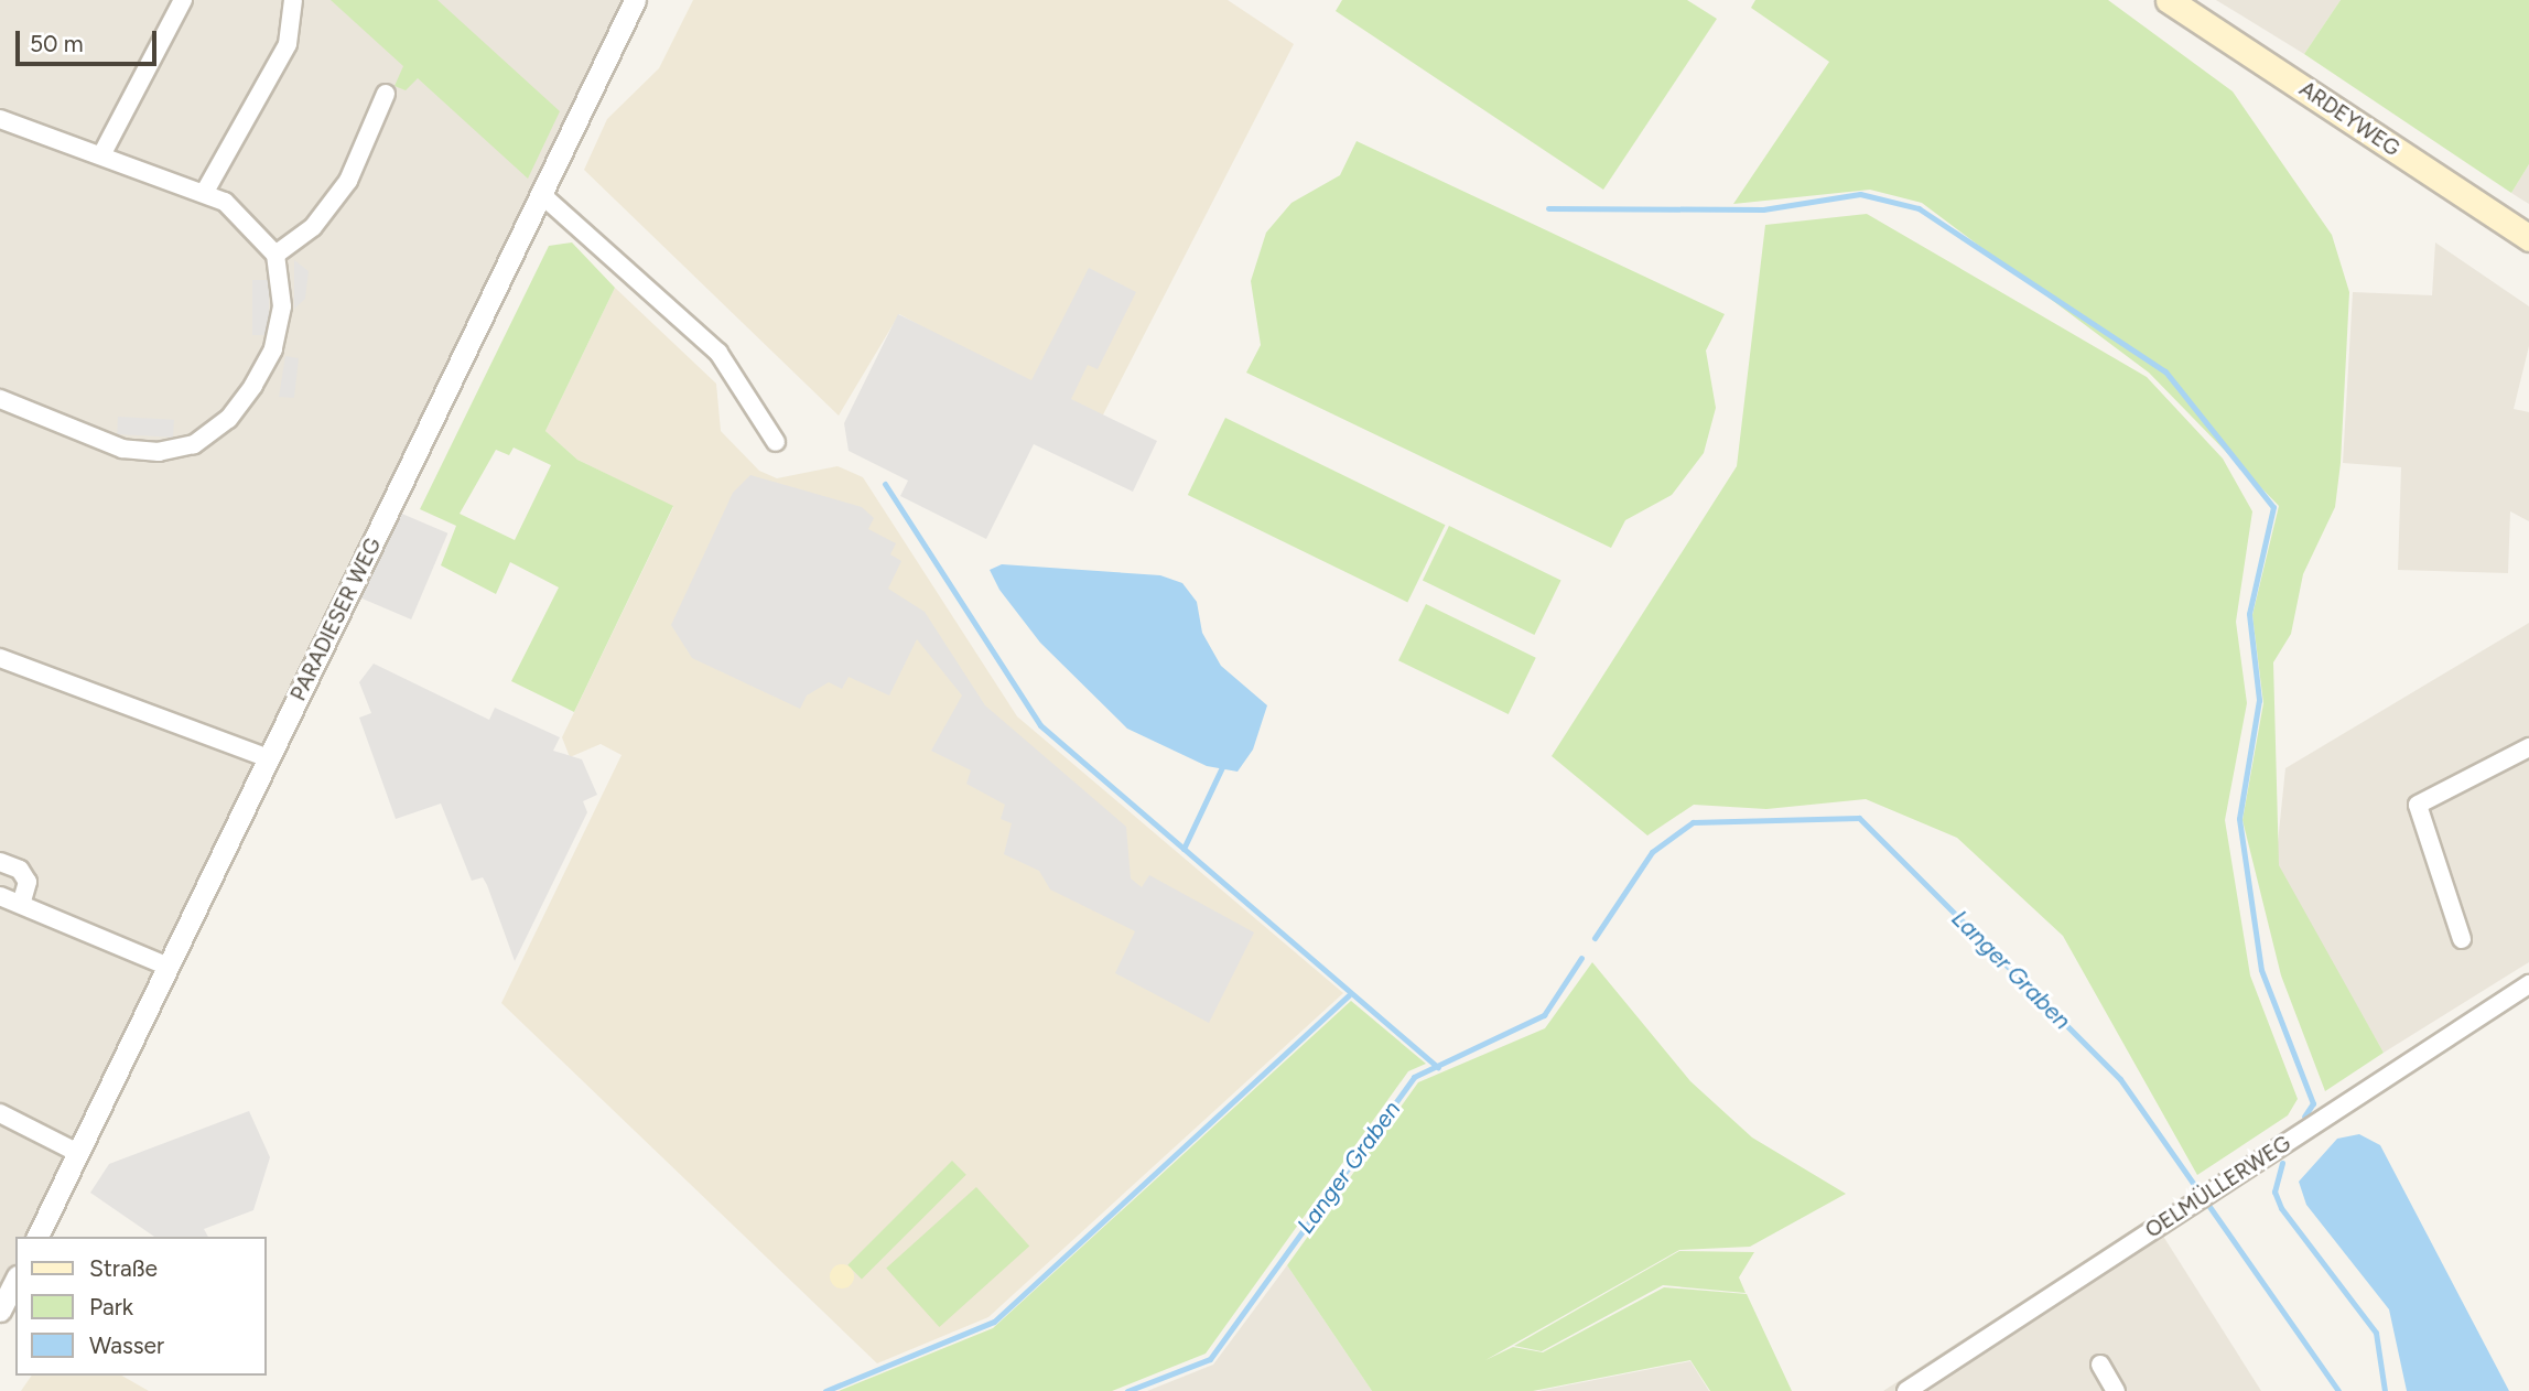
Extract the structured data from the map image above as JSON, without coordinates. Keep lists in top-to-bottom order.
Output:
{
  "streets": {
    "main road": ["ARDEYWEG"],
    "street": ["PARADIESER WEG", "OELMÜLLERWEG"]
  },
  "water": ["Langer Graben"],
  "legend": ["Straße", "Park", "Wasser"],
  "scale_bar": "50 m"
}
